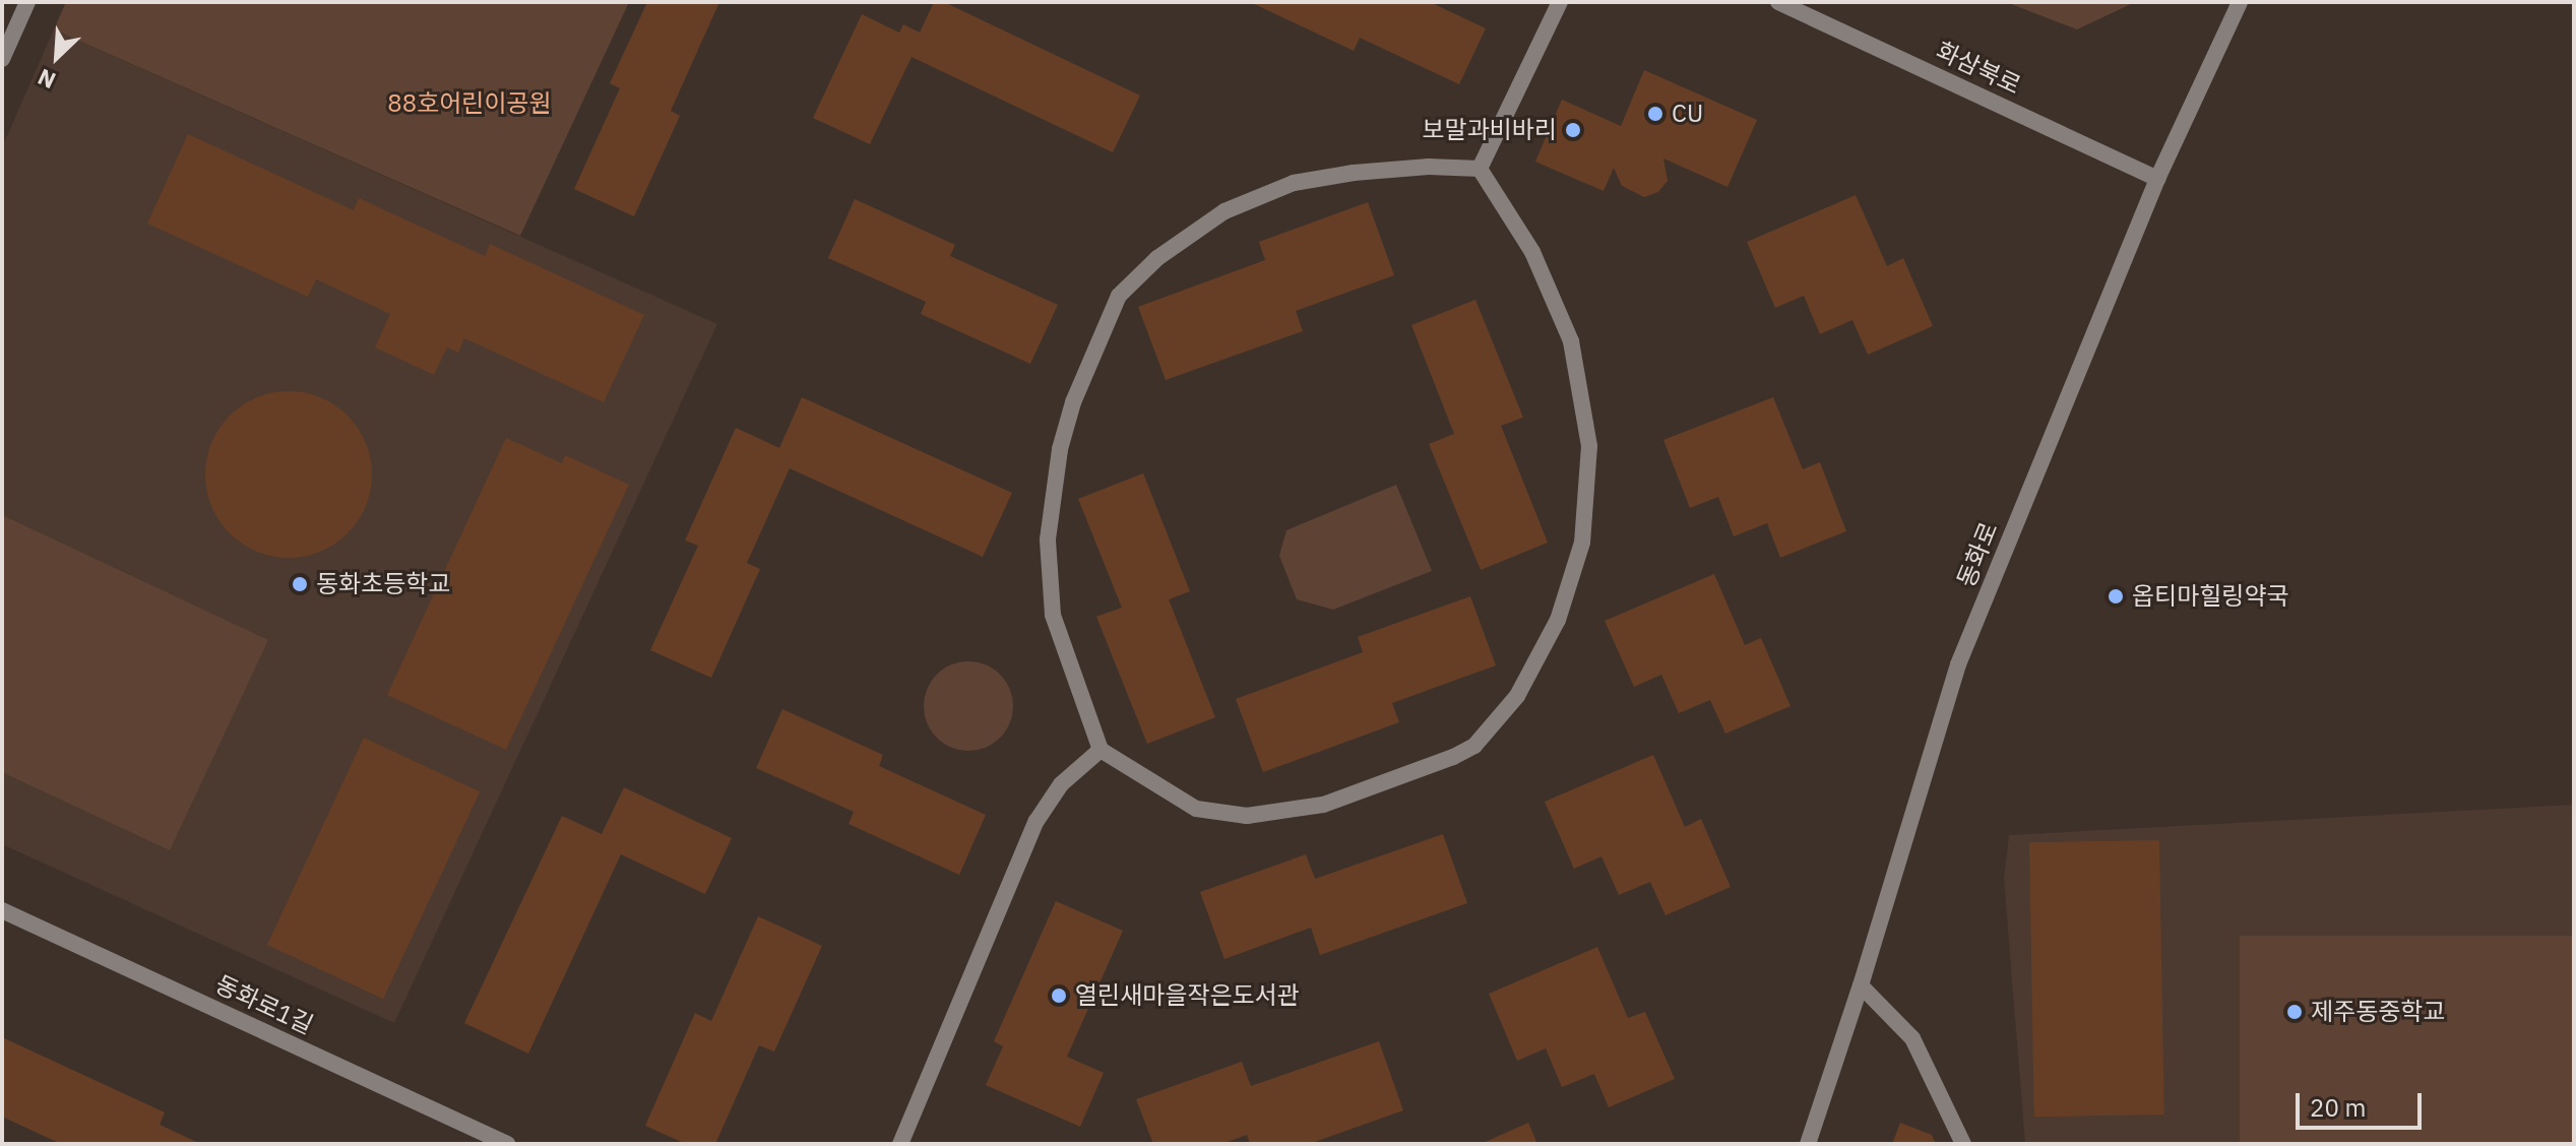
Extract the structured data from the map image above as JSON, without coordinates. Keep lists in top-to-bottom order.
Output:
{
  "streets": {
    "street": ["화삼북로", "동화로", "동화로1길"]
  },
  "crossings": [
    ["화삼북로", "동화로"]
  ],
  "parks": ["88호어린이공원"],
  "places": [
    "CU",
    "보말과비바리",
    "동화초등학교",
    "옵티마힐링약국",
    "열린새마을작은도서관",
    "제주동중학교"
  ],
  "scale_bar": "20 m",
  "north": "bottom left"
}
